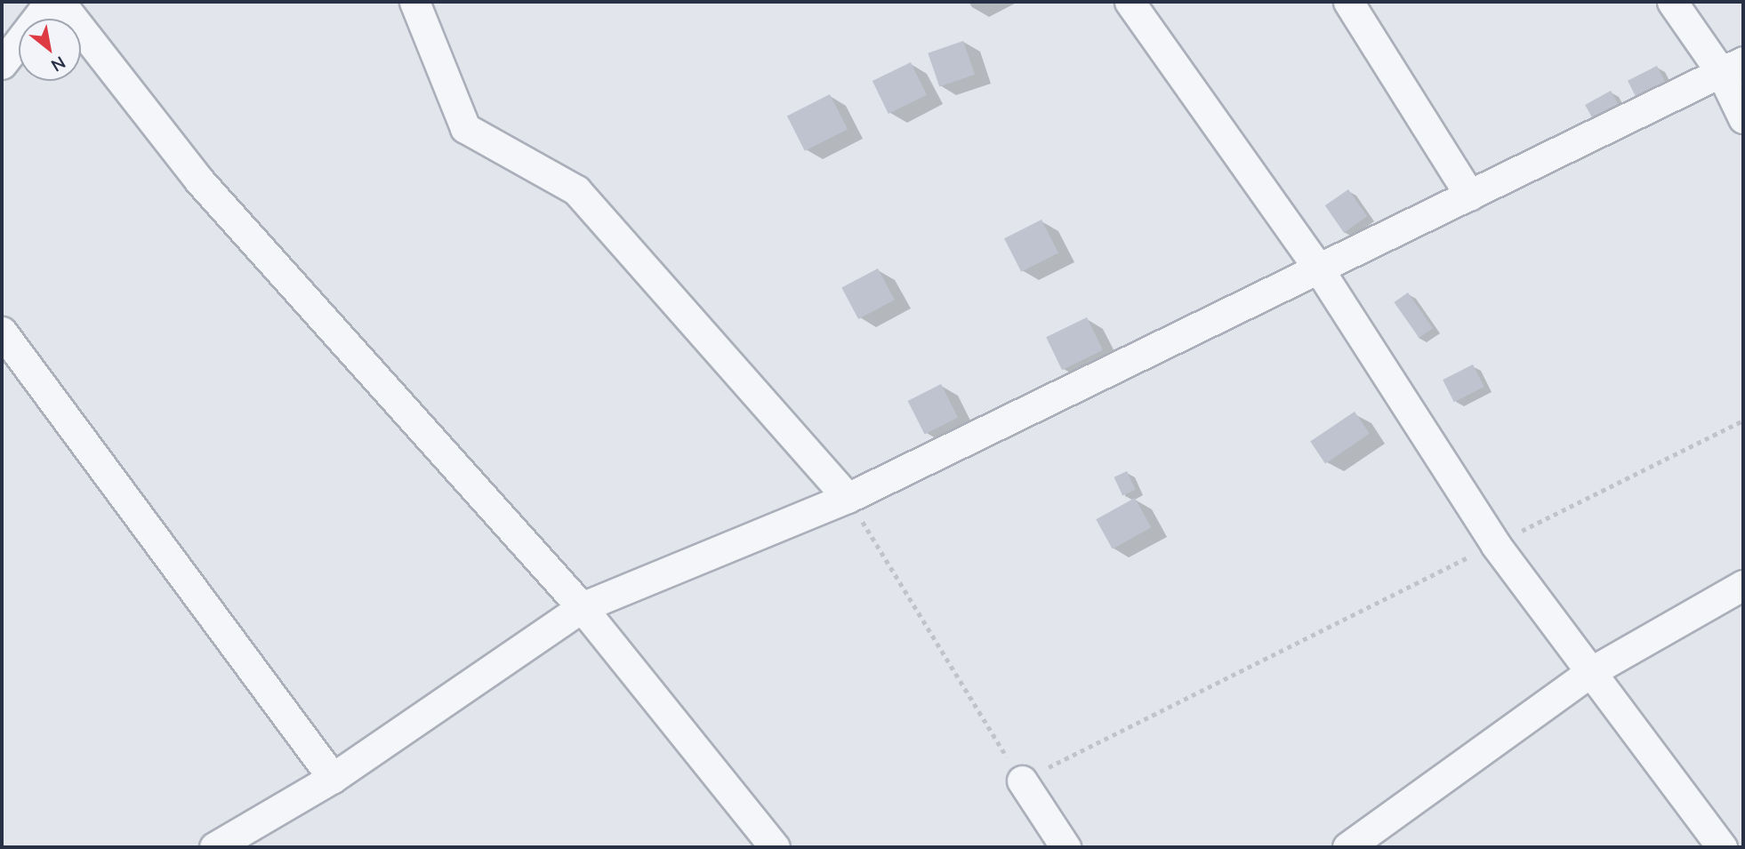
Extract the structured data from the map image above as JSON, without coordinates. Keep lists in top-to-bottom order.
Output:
{
  "north": "bottom right"
}
